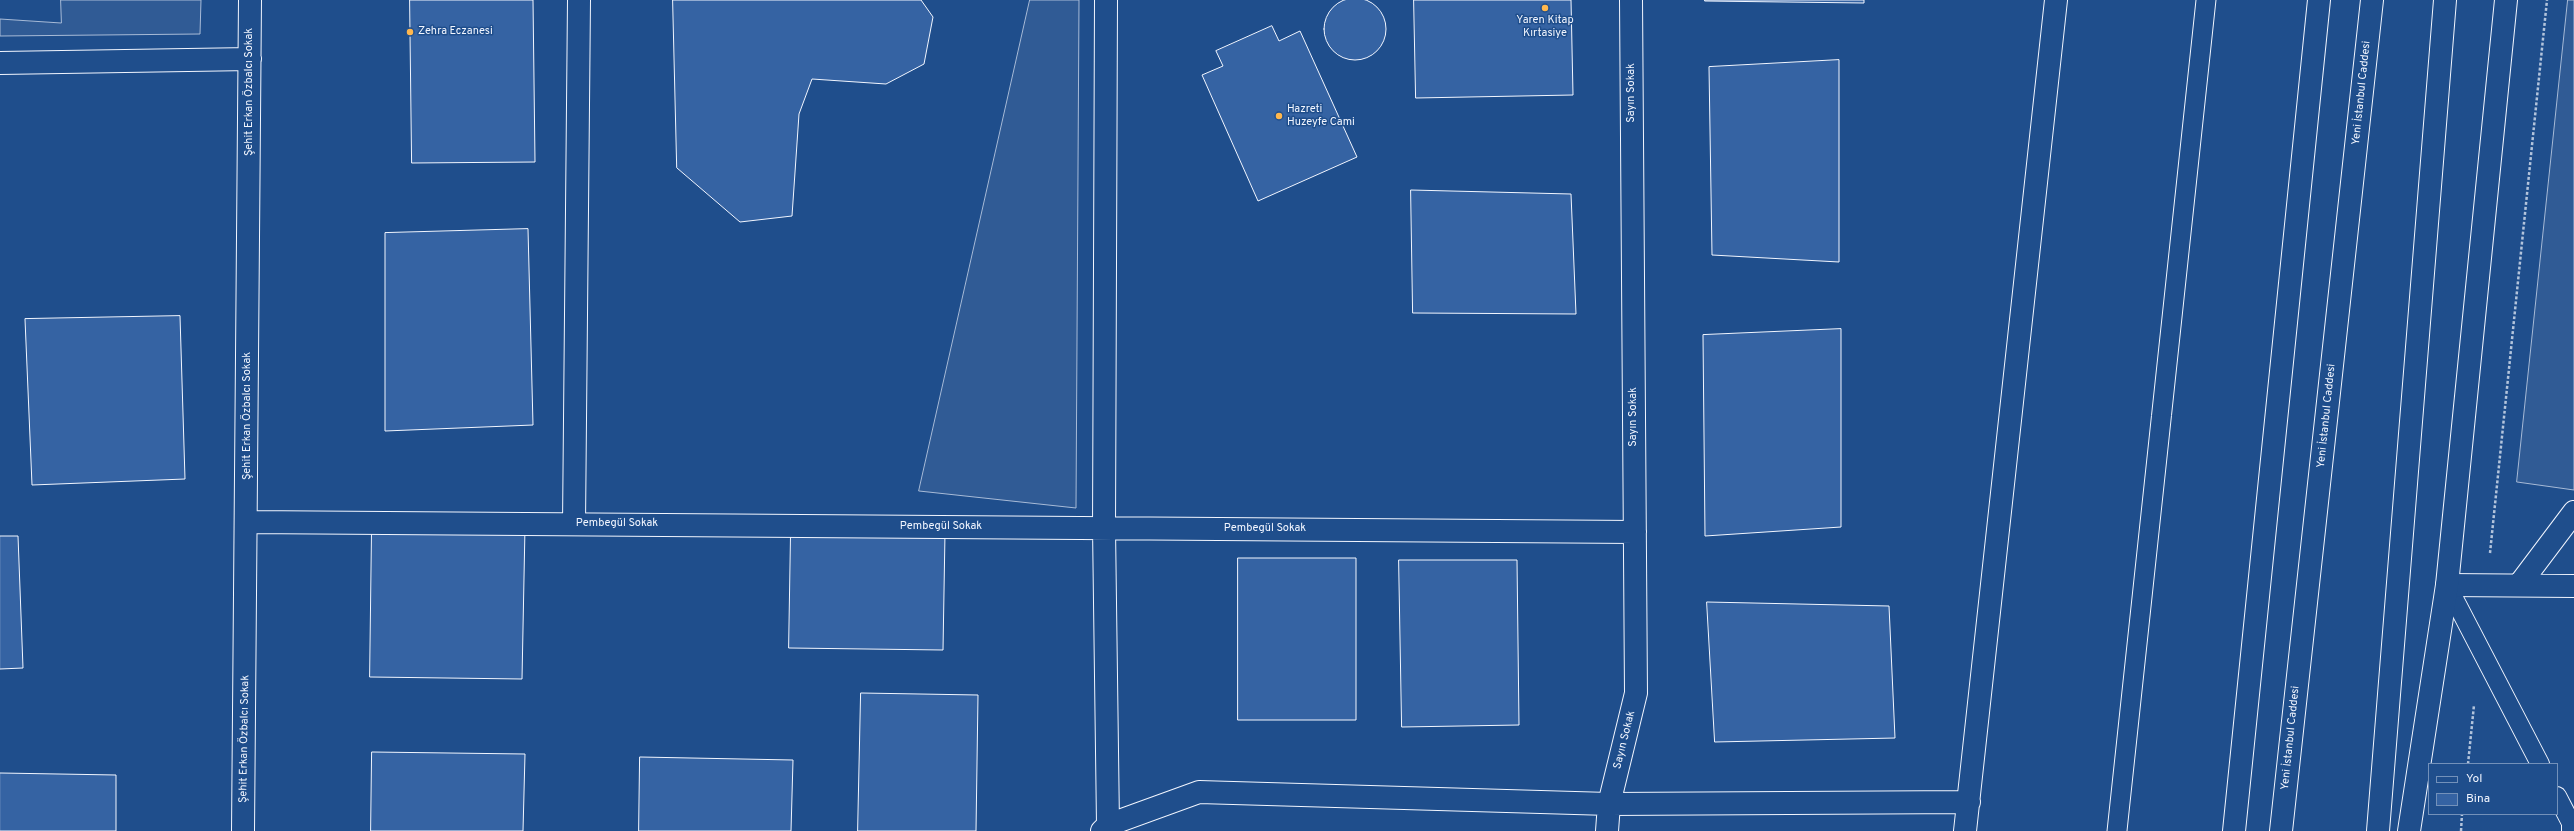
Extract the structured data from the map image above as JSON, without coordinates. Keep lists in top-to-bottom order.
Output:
{
  "streets": {
    "main road": [
      "Şehit Erkan Özbalcı Sokak",
      "Sayın Sokak",
      "Yeni İstanbul Caddesi",
      "Pembegül Sokak"
    ]
  },
  "crossings": [
    ["Şehit Erkan Özbalcı Sokak", "Pembegül Sokak"],
    ["Sayın Sokak", "Pembegül Sokak"]
  ],
  "places": ["Yaren Kitap Kırtasiye", "Zehra Eczanesi", "Hazreti Huzeyfe Cami"],
  "legend": ["Yol", "Bina"]
}
